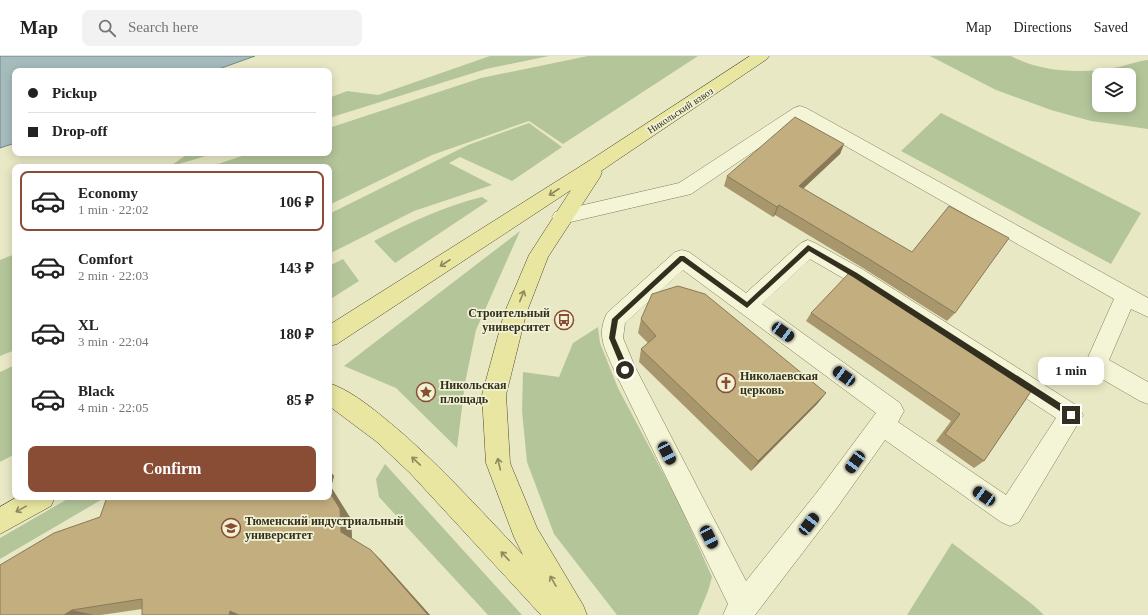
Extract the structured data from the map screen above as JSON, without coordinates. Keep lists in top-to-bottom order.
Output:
{
  "streets": {
    "main road": ["Никольский взвоз"]
  },
  "one_way": ["Никольский взвоз"],
  "places": {
    "bus stop": ["Строительный университет"],
    "church": ["Николаевская церковь"],
    "place": ["Никольская площадь"],
    "school or university": ["Тюменский индустриальный университет"]
  },
  "page": {
    "header": "Map",
    "search": "Search here",
    "nav": ["Map", "Directions", "Saved"],
    "banner": ["Pickup", "Drop-off"],
    "list": [
      {
        "name": "Economy",
        "note": "1 min · 22:02",
        "value": "106 ₽"
      },
      {
        "name": "Comfort",
        "note": "2 min · 22:03",
        "value": "143 ₽"
      },
      {
        "name": "XL",
        "note": "3 min · 22:04",
        "value": "180 ₽"
      },
      {
        "name": "Black",
        "note": "4 min · 22:05",
        "value": "85 ₽"
      }
    ],
    "bubble": "1 min",
    "buttons": "Confirm"
  }
}
